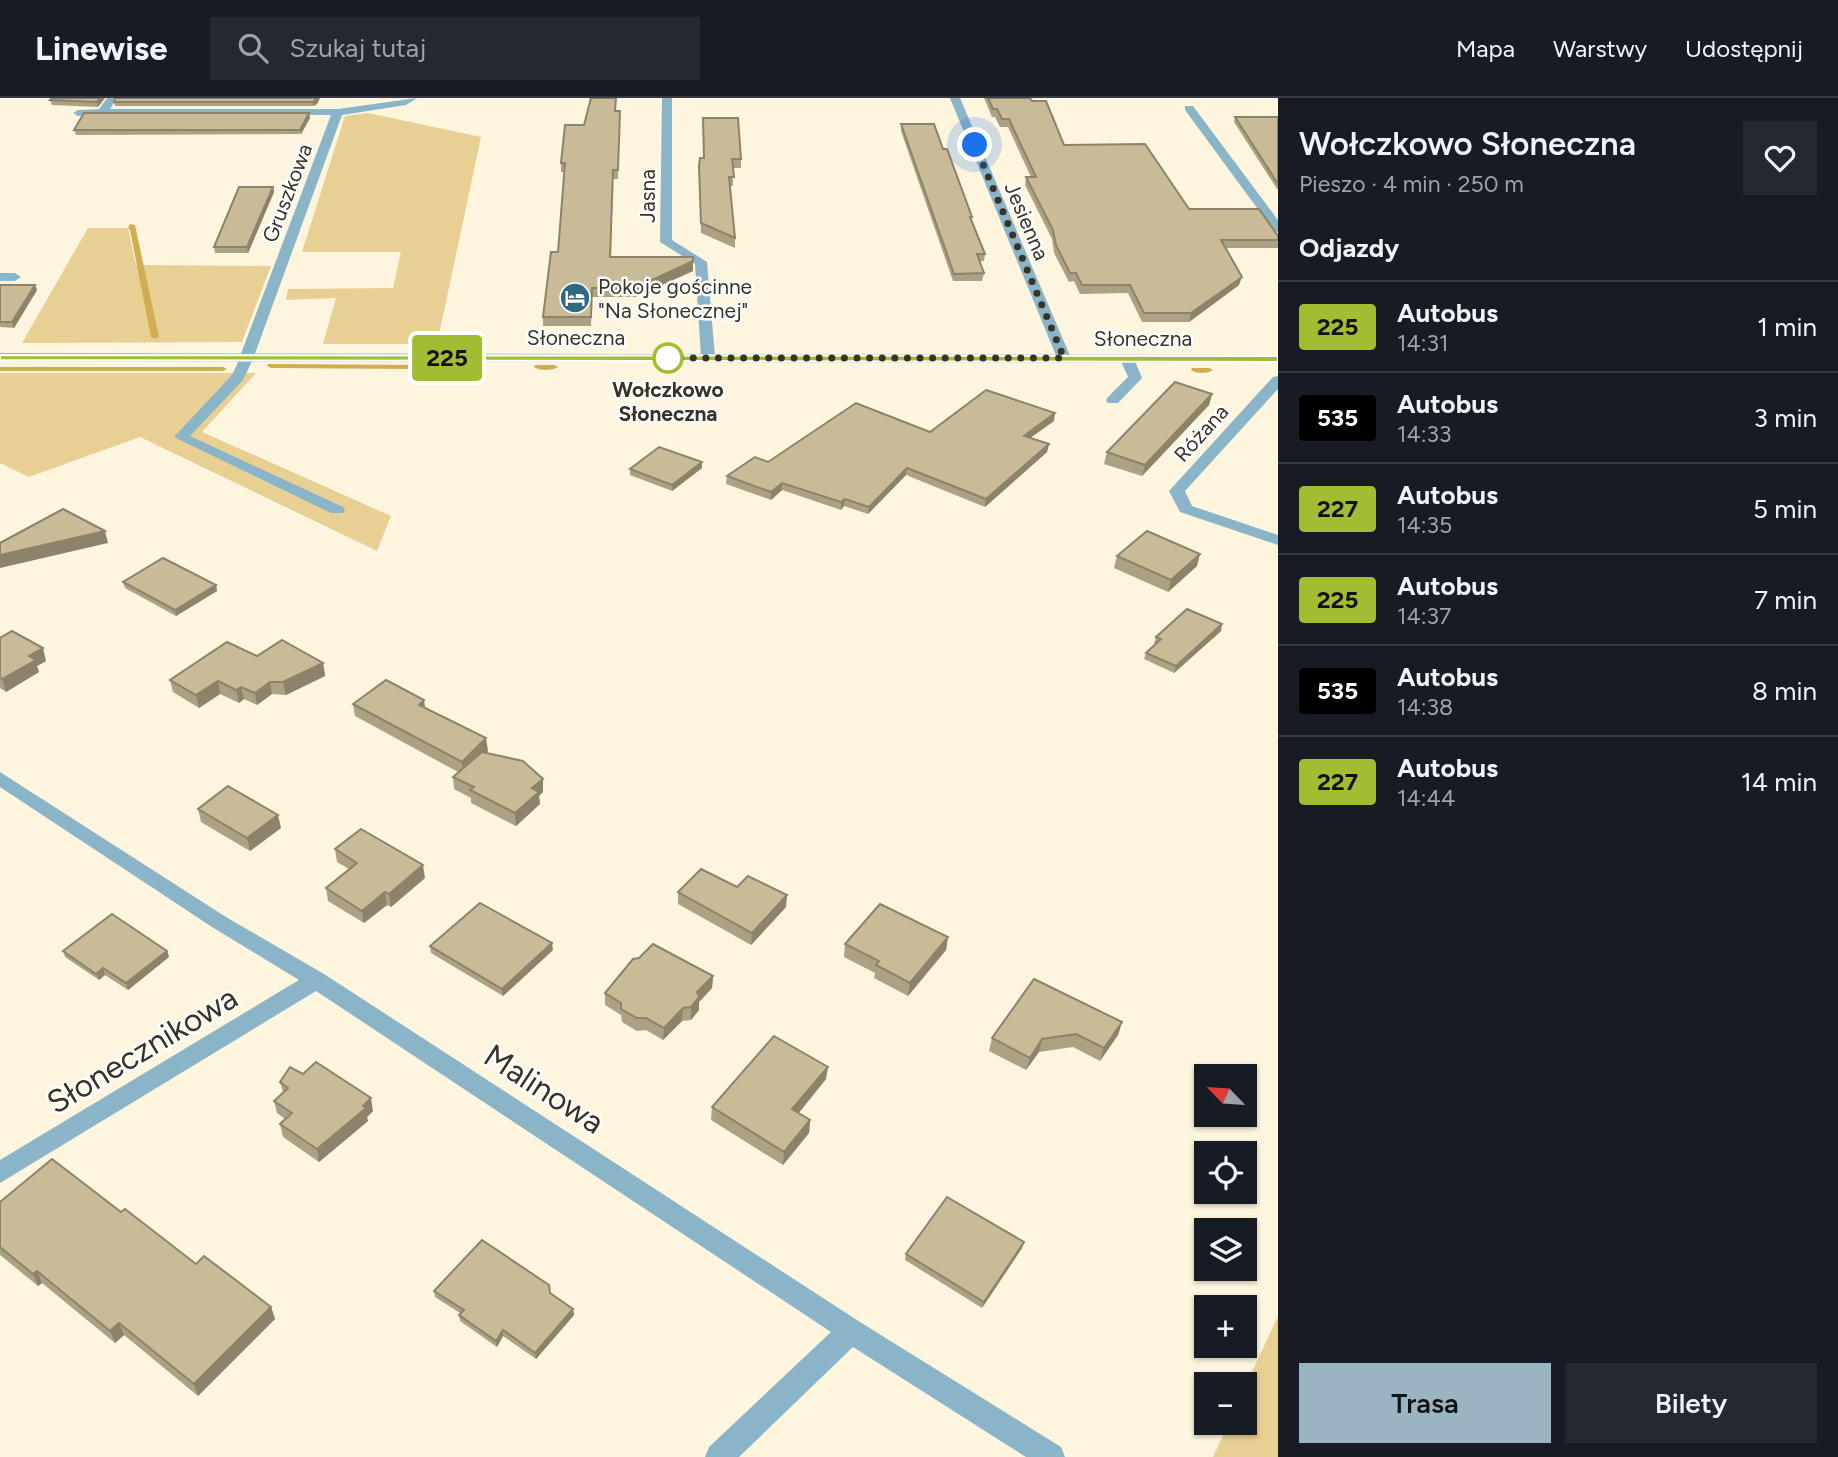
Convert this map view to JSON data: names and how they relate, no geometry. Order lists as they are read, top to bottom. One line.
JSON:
{"streets":{"street":["Gruszkowa","Jasna","Jesienna","Słoneczna","Różana","Słonecznikowa","Malinowa"]},"crossings":[["Gruszkowa","Słoneczna"],["Jasna","Słoneczna"],["Jesienna","Słoneczna"],["Słonecznikowa","Malinowa"]],"places":{"hotel":["Pokoje gościnne \"Na Słonecznej\""],"other":["Wołczkowo Słoneczna"]},"lines":["bus line 225"],"north":"top left","page":{"header":"Linewise","search":"Szukaj tutaj","nav":["Mapa","Warstwy","Udostępnij"],"on_map":"225","heading":[["Wołczkowo Słoneczna","Pieszo · 4 min · 250 m"],"Odjazdy"],"list":[{"mark":"225","name":"Autobus","note":"14:31","value":"1 min"},{"mark":"535","name":"Autobus","note":"14:33","value":"3 min"},{"mark":"227","name":"Autobus","note":"14:35","value":"5 min"},{"mark":"225","name":"Autobus","note":"14:37","value":"7 min"},{"mark":"535","name":"Autobus","note":"14:38","value":"8 min"},{"mark":"227","name":"Autobus","note":"14:44","value":"14 min"}],"map_buttons":["+","−"],"buttons":["Trasa","Bilety"]}}
